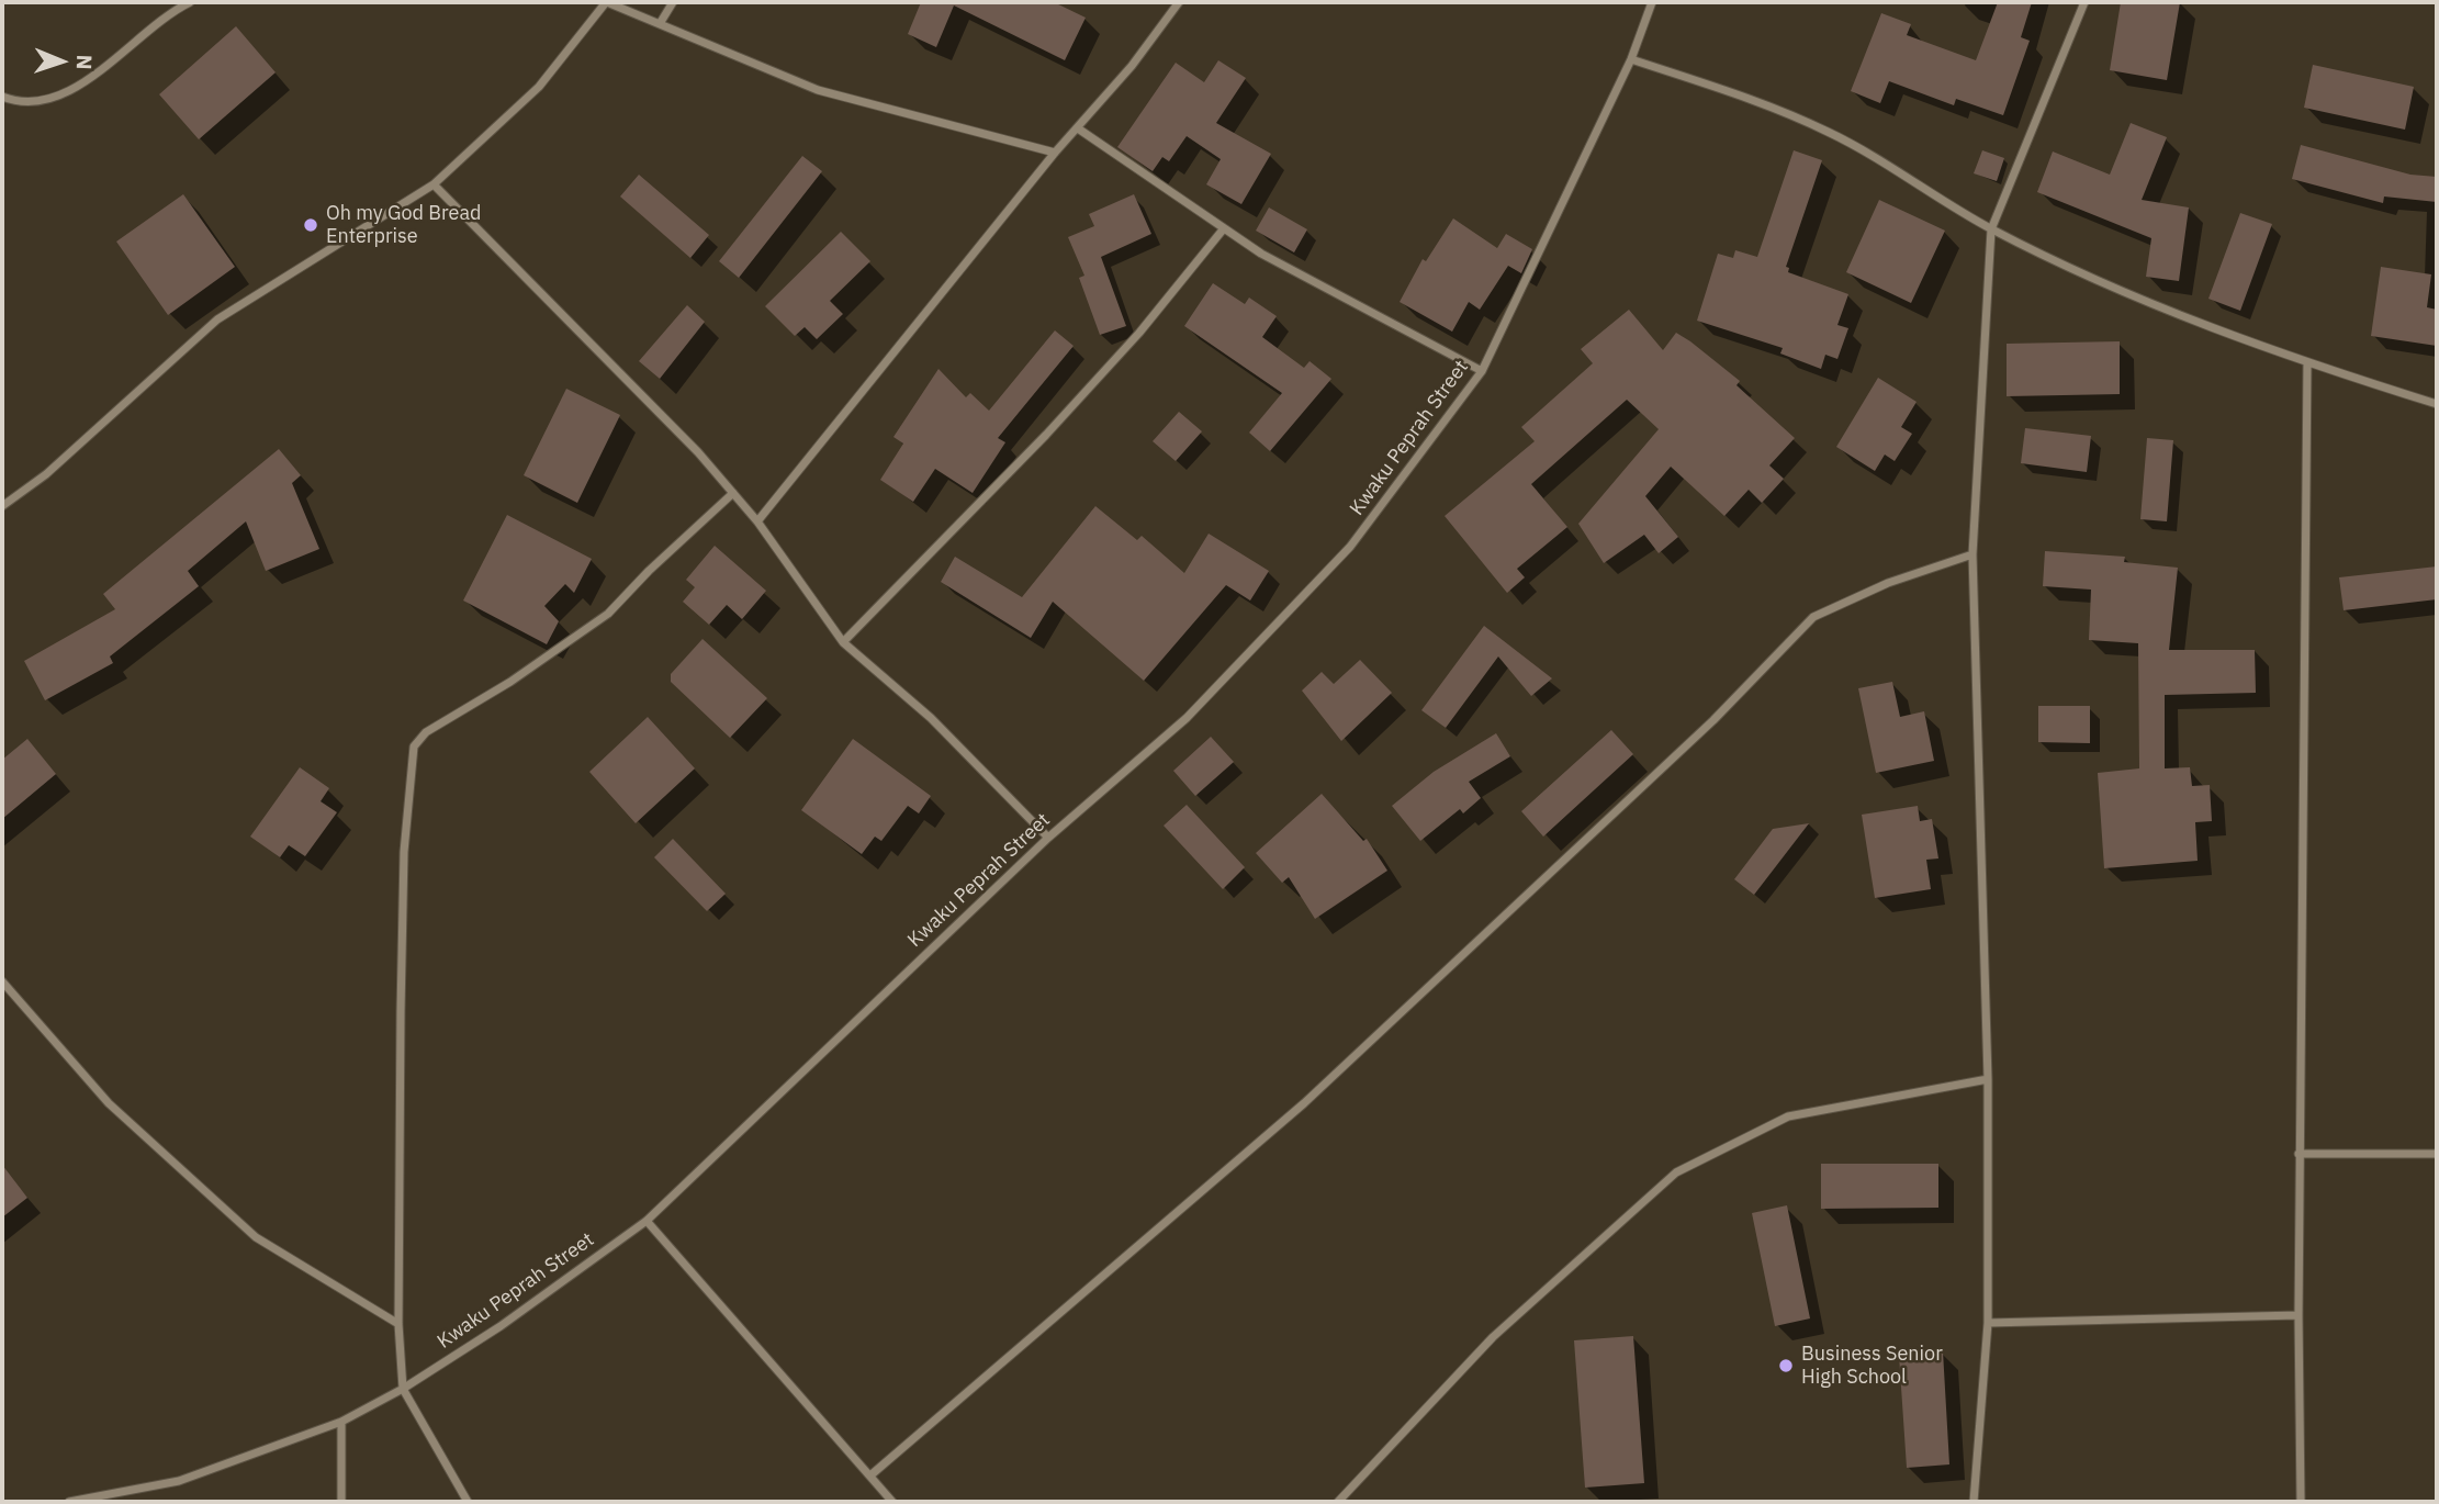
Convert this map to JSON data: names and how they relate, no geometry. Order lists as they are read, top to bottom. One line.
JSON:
{"streets":{"street":["Kwaku Peprah Street"]},"places":["Oh my God Bread Enterprise","Business Senior High School"],"north":"right"}
